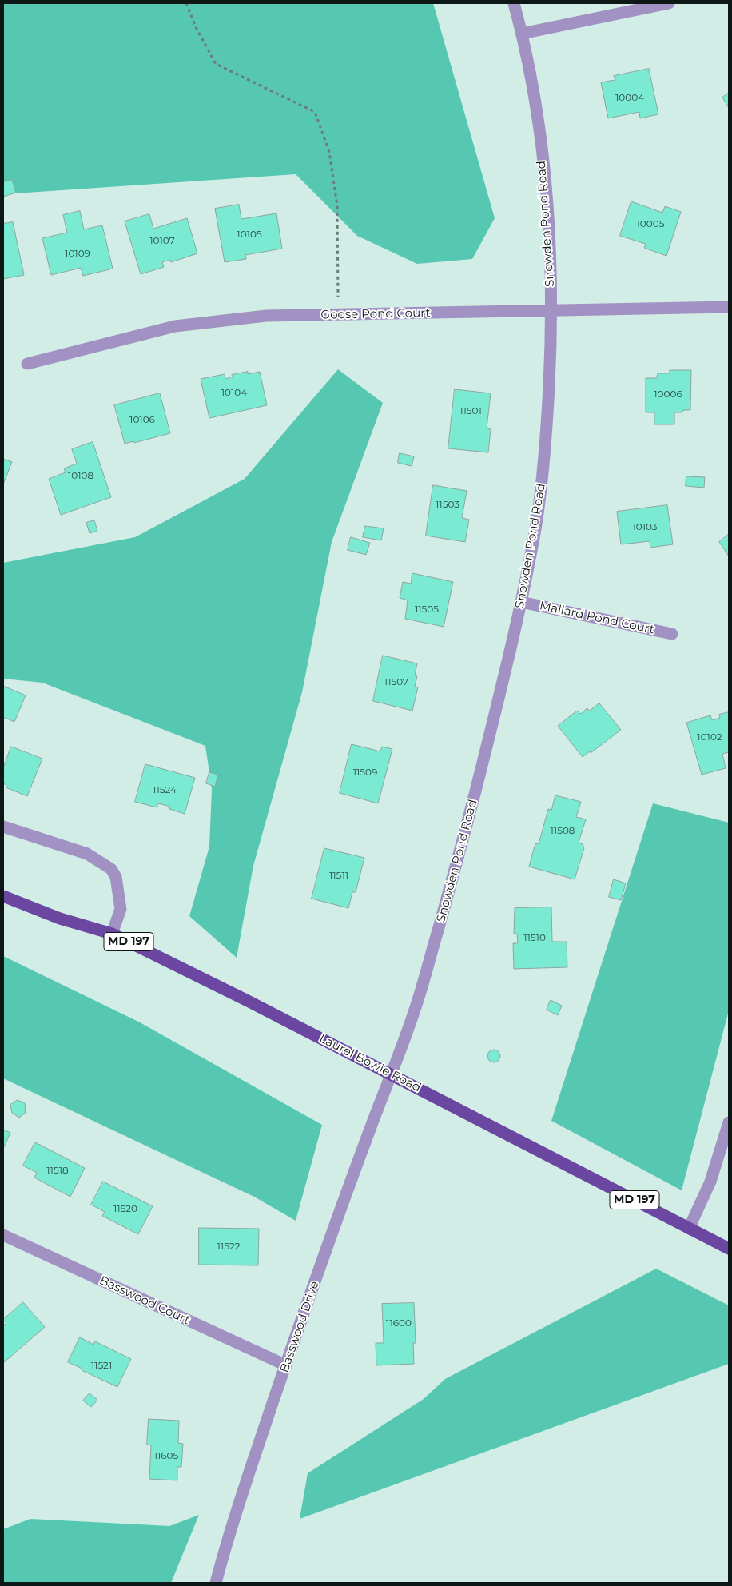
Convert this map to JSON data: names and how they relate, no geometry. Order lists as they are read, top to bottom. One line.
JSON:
{"streets":{"main road":["MD 197","Laurel Bowie Road"],"street":["Snowden Pond Road","Goose Pond Court","Mallard Pond Court","Basswood Court","Basswood Drive"]},"crossings":[["Snowden Pond Road","Goose Pond Court"],["Snowden Pond Road","Mallard Pond Court"],["Snowden Pond Road","Laurel Bowie Road"],["Snowden Pond Road","Basswood Drive"],["Laurel Bowie Road","Basswood Drive"],["Basswood Court","Basswood Drive"]],"house_numbers":["10004","10005","10105","10107","10109","10104","10006","11501","10106","10108","11503","10103","11505","11507","10102","11509","11524","11508","11511","11510","11518","11520","11522","11600","11521","11605"]}
